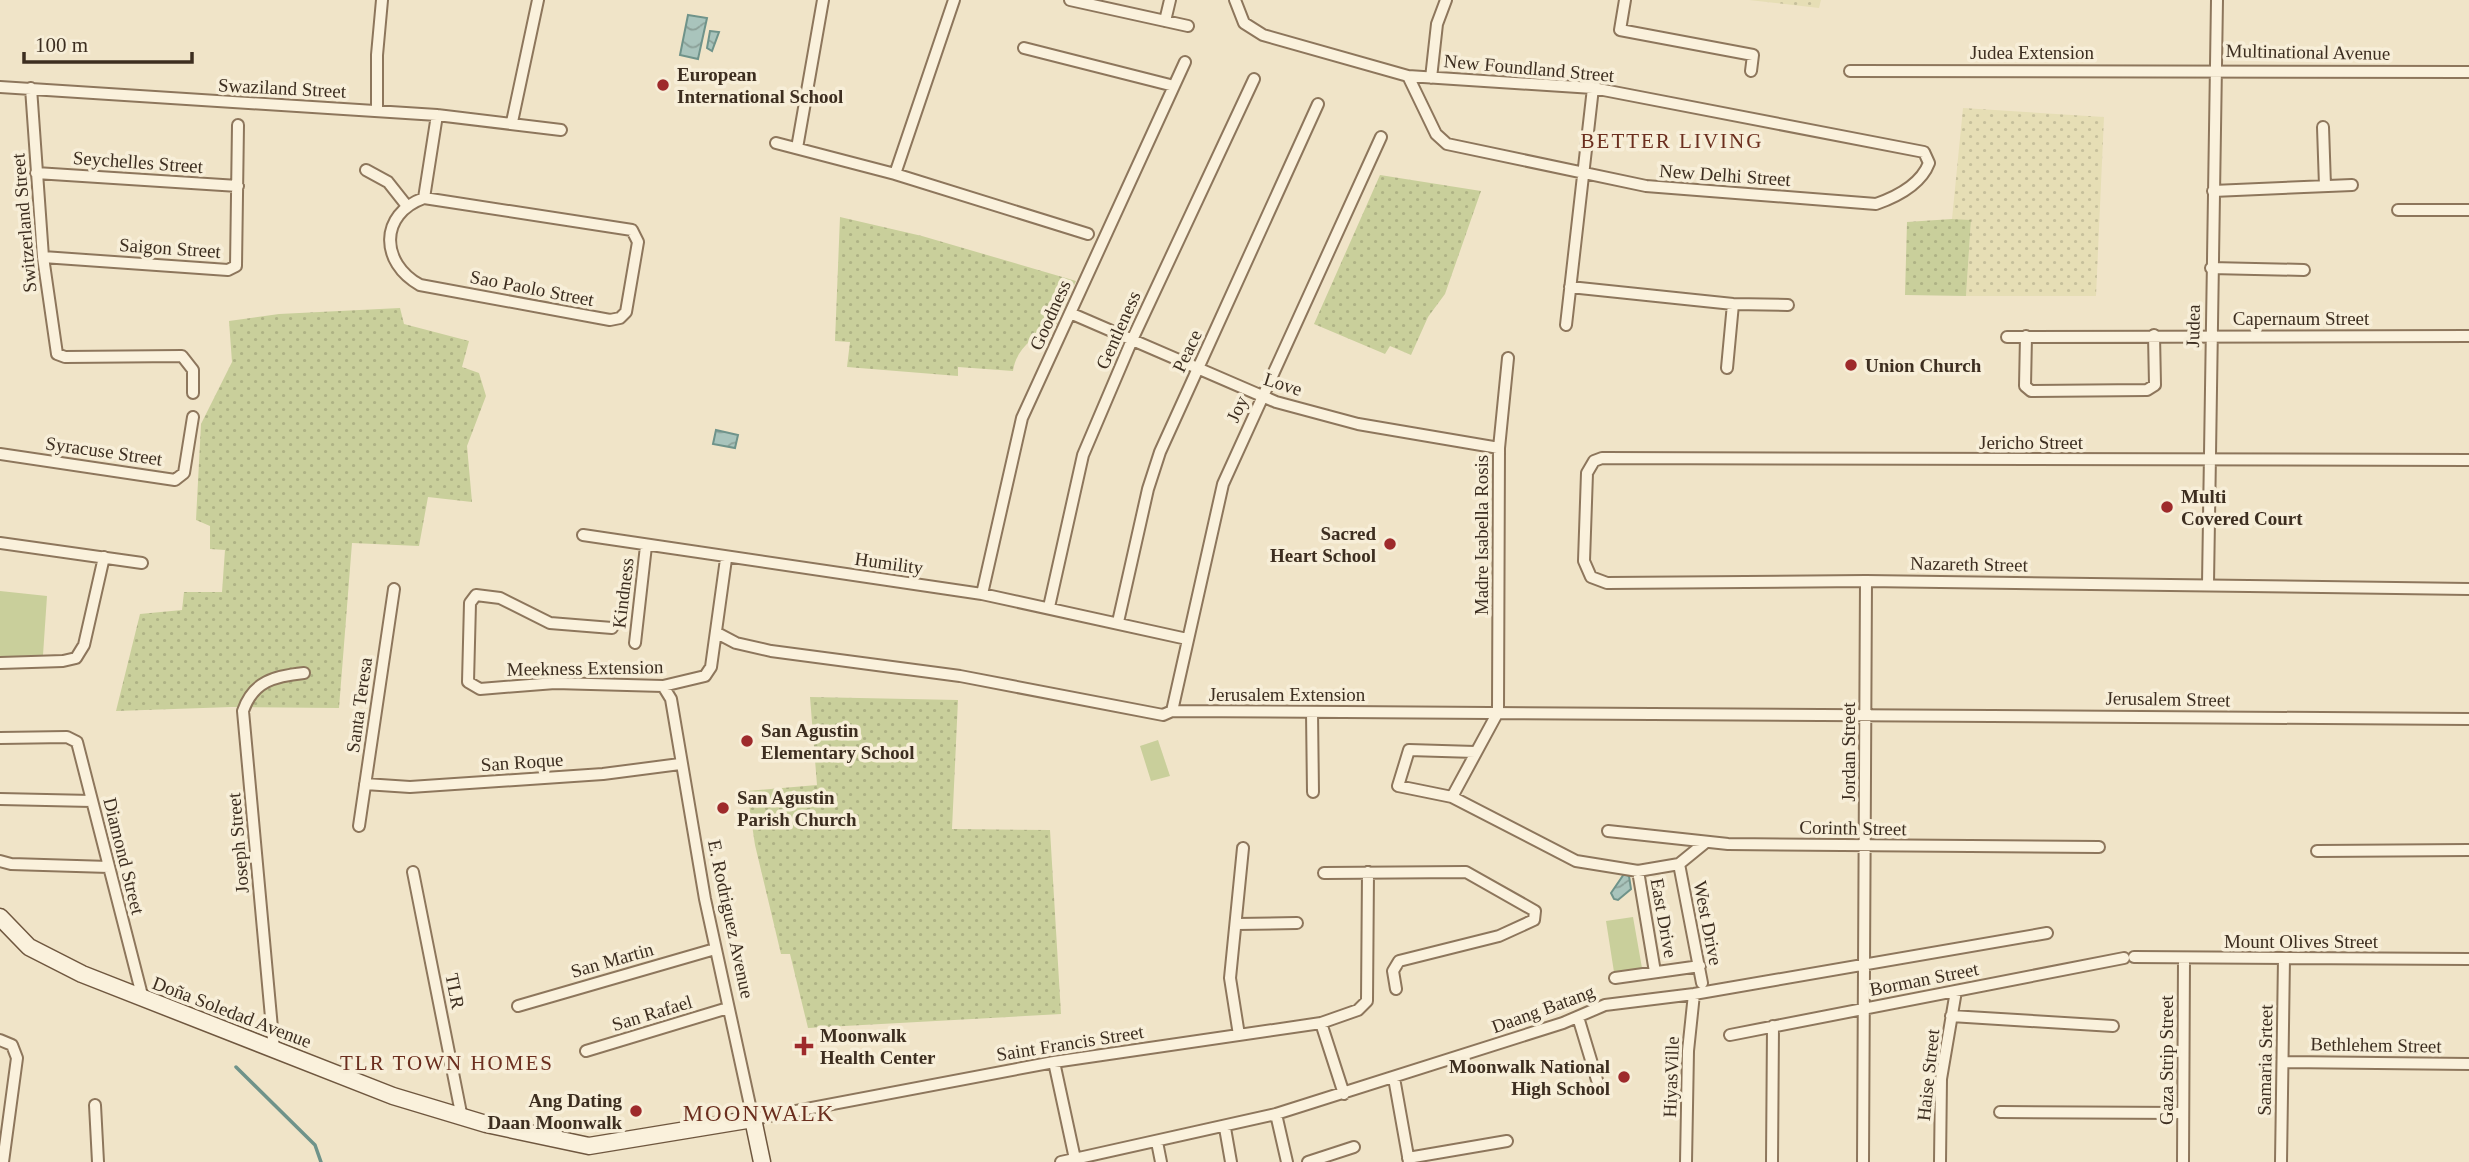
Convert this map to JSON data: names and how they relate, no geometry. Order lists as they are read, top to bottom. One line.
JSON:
{"streets":{"main road":["E. Rodriguez Avenue","Doña Soledad Avenue"],"street":["Judea Extension","Multinational Avenue","New Foundland Street","Swaziland Street","Seychelles Street","New Delhi Street","Switzerland Street","Saigon Street","Sao Paolo Street","Goodness","Capernaum Street","Judea","Gentleness","Peace","Love","Joy","Jericho Street","Syracuse Street","Madre Isabella Rosis","Humility","Nazareth Street","Kindness","Meekness Extension","Jerusalem Extension","Jerusalem Street","Santa Teresa","Jordan Street","San Roque","Corinth Street","Joseph Street","Diamond Street","East Drive","West Drive","Mount Olives Street","San Martin","Borman Street","TLR","Daang Batang","San Rafael","Saint Francis Street","Bethlehem Street","Gaza Strip Street","Samaria Srteet","Haise Street","HiyasVille"]},"crossings":[["Judea Extension","Multinational Avenue"],["Judea Extension","Judea"],["Multinational Avenue","Judea"],["New Foundland Street","New Delhi Street"],["Swaziland Street","Switzerland Street"],["Seychelles Street","Switzerland Street"],["Seychelles Street","Saigon Street"],["Switzerland Street","Saigon Street"],["Goodness","Love"],["Goodness","Humility"],["Capernaum Street","Judea"],["Judea","Jericho Street"],["Judea","Nazareth Street"],["Gentleness","Love"],["Gentleness","Humility"],["Peace","Love"],["Peace","Humility"],["Love","Joy"],["Love","Madre Isabella Rosis"],["Joy","Humility"],["Joy","Jerusalem Extension"],["Jericho Street","Nazareth Street"],["Madre Isabella Rosis","Jerusalem Extension"],["Humility","Kindness"],["Humility","Meekness Extension"],["Nazareth Street","Jordan Street"],["Meekness Extension","Jerusalem Extension"],["Meekness Extension","E. Rodriguez Avenue"],["Jerusalem Extension","Jerusalem Street"],["Jerusalem Extension","Jordan Street"],["Jerusalem Street","Jordan Street"],["Santa Teresa","San Roque"],["Jordan Street","Corinth Street"],["Jordan Street","Borman Street"],["Jordan Street","Daang Batang"],["San Roque","E. Rodriguez Avenue"],["Corinth Street","West Drive"],["Joseph Street","Doña Soledad Avenue"],["Diamond Street","Doña Soledad Avenue"],["E. Rodriguez Avenue","San Martin"],["E. Rodriguez Avenue","Doña Soledad Avenue"],["E. Rodriguez Avenue","San Rafael"],["E. Rodriguez Avenue","Saint Francis Street"],["Mount Olives Street","Borman Street"],["Mount Olives Street","Gaza Strip Street"],["Mount Olives Street","Samaria Srteet"],["Borman Street","Haise Street"],["TLR","Doña Soledad Avenue"],["Daang Batang","HiyasVille"],["Doña Soledad Avenue","Saint Francis Street"],["Bethlehem Street","Samaria Srteet"]],"districts":["BETTER LIVING","TLR TOWN HOMES","MOONWALK"],"places":{"other":["European International School","Union Church","Multi Covered Court","Sacred Heart School","San Agustin Elementary School","San Agustin Parish Church","Moonwalk National High School","Ang Dating Daan Moonwalk"],"health":["Moonwalk Health Center"]},"scale_bar":"100 m"}
